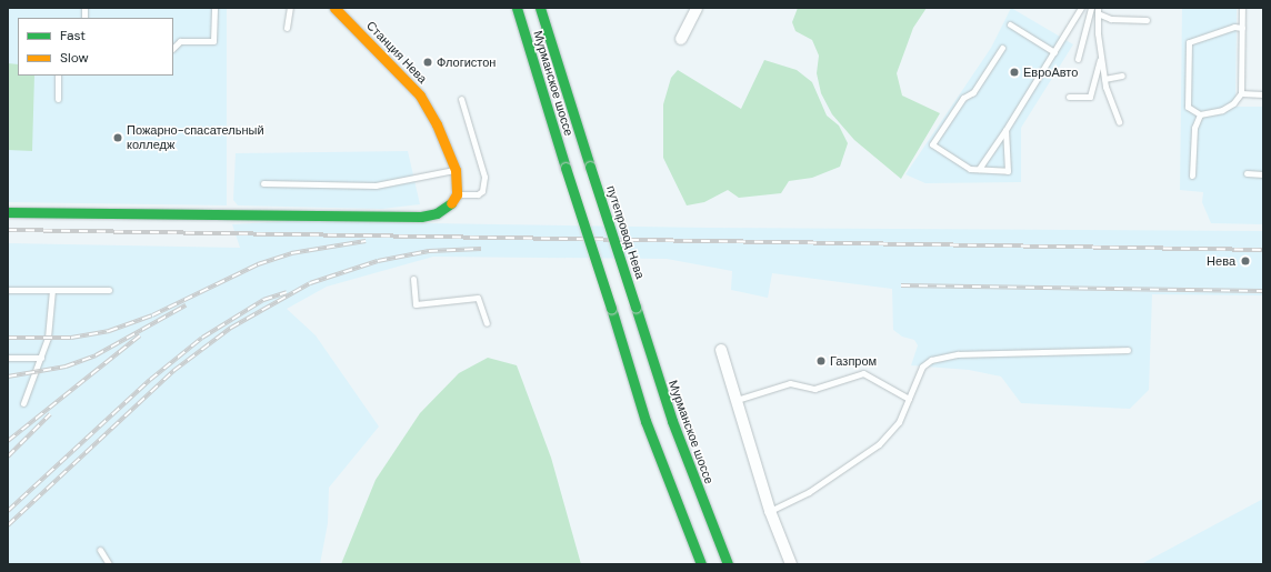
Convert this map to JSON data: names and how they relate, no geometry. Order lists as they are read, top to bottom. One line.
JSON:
{"streets":{"main road":["Станция Нева","Мурманское шоссе","путепровод Нева"]},"crossings":[["Мурманское шоссе","путепровод Нева"]],"places":["Флогистон","ЕвроАвто","Пожарно-спасательный колледж","Нева","Газпром"],"legend":["Fast","Slow"]}
